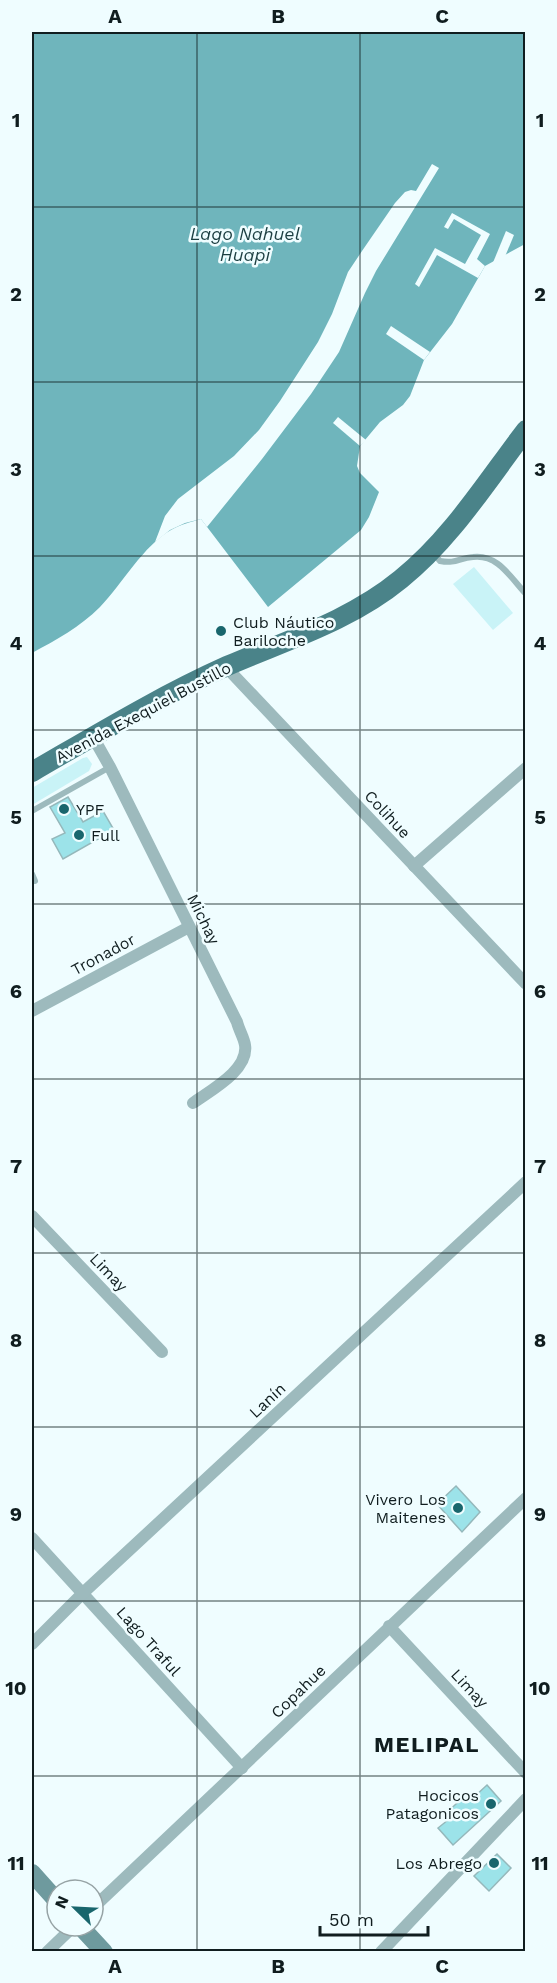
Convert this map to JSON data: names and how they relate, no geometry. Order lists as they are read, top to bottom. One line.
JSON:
{"streets":{"main road":["Avenida Exequiel Bustillo"],"street":["Colihue","Michay","Tronador","Limay","Lanín","Lago Traful","Copahue"]},"crossings":[["Avenida Exequiel Bustillo","Colihue"],["Avenida Exequiel Bustillo","Michay"],["Michay","Tronador"],["Limay","Copahue"],["Lanín","Lago Traful"],["Lago Traful","Copahue"]],"districts":["MELIPAL"],"water":["Lago Nahuel Huapi"],"places":["Club Náutico Bariloche","YPF","Full","Vivero Los Maitenes","Hocicos Patagonicos","Los Abrego"],"scale_bar":"50 m","north":"top left","grid":{"columns":["A","B","C"],"rows":["1","2","3","4","5","6","7","8","9","10","11"]}}
